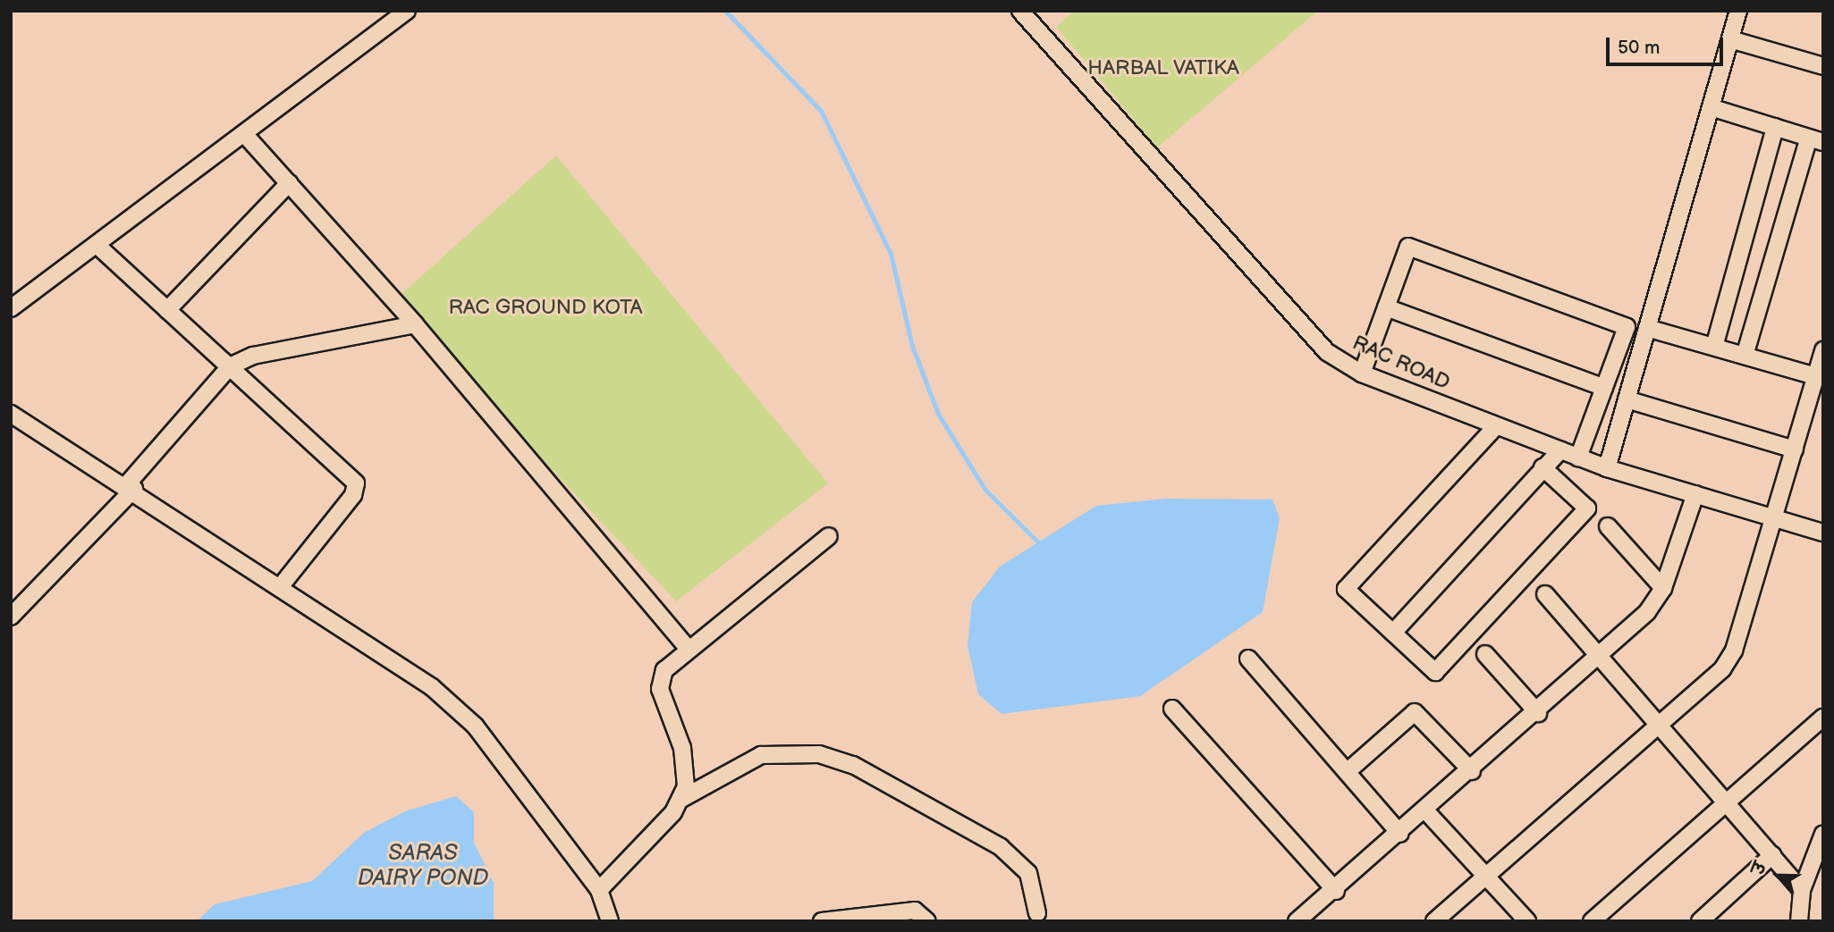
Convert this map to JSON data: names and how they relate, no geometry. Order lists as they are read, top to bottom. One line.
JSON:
{"streets":{"street":["RAC ROAD"]},"water":["SARAS DAIRY POND"],"parks":["HARBAL VATIKA","RAC GROUND KOTA"],"scale_bar":"50 m","north":"left"}
